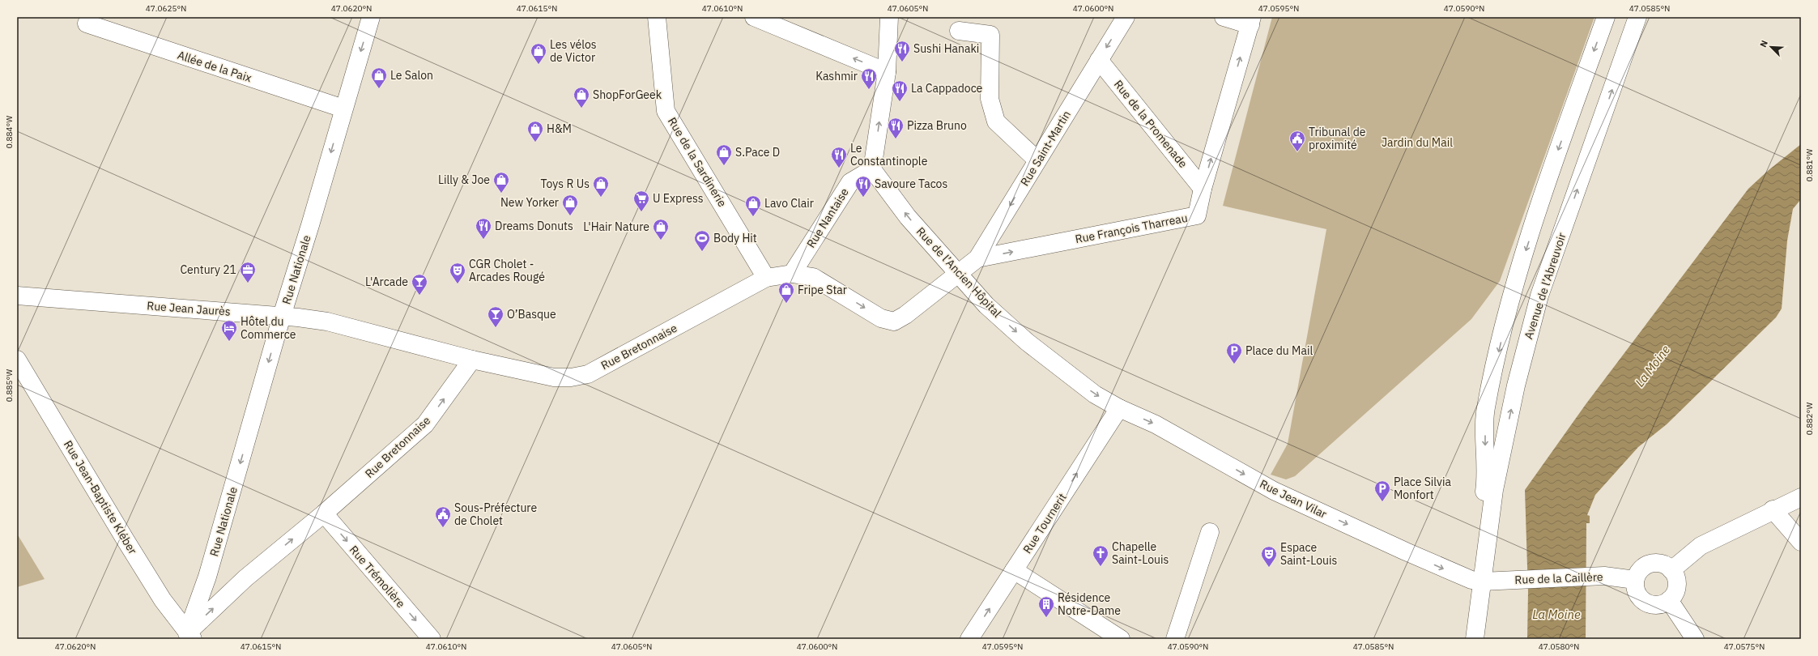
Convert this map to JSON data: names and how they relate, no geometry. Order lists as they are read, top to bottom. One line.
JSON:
{"streets":{"street":["Allée de la Paix","Rue de la Promenade","Rue Saint-Martin","Rue de la Sardinerie","Rue Nantaise","Rue François Tharreau","Rue Nationale","Rue de l’Ancien Hôpital","Avenue de l’Abreuvoir","Rue Jean Jaurès","Rue Bretonnaise","Rue Jean-Baptiste Kléber","Rue Jean Vilar","Rue Tournerit","Rue Trémolière","Rue de la Caillère"]},"crossings":[["Allée de la Paix","Rue Nationale"],["Rue de la Promenade","Rue Saint-Martin"],["Rue de la Promenade","Rue François Tharreau"],["Rue Saint-Martin","Rue Nantaise"],["Rue Saint-Martin","Rue François Tharreau"],["Rue Saint-Martin","Rue de l’Ancien Hôpital"],["Rue Saint-Martin","Rue Bretonnaise"],["Rue de la Sardinerie","Rue Bretonnaise"],["Rue Nantaise","Rue de l’Ancien Hôpital"],["Rue Nantaise","Rue Bretonnaise"],["Rue Nationale","Rue Jean Jaurès"],["Rue Nationale","Rue Bretonnaise"],["Rue Nationale","Rue Jean-Baptiste Kléber"],["Rue de l’Ancien Hôpital","Rue Jean Vilar"],["Rue de l’Ancien Hôpital","Rue Tournerit"],["Avenue de l’Abreuvoir","Rue Jean Vilar"],["Avenue de l’Abreuvoir","Rue de la Caillère"],["Rue Jean Jaurès","Rue Bretonnaise"],["Rue Bretonnaise","Rue Jean-Baptiste Kléber"],["Rue Bretonnaise","Rue Trémolière"],["Rue Jean Vilar","Rue Tournerit"],["Rue Jean Vilar","Rue de la Caillère"]],"one_way":["Rue François Tharreau","Rue Nationale","Rue Bretonnaise","Rue Jean Vilar","Rue Tournerit","Rue Trémolière"],"water":["La Moine"],"parks":["Jardin du Mail"],"places":{"restaurant":["Sushi Hanaki","Kashmir","La Cappadoce","Pizza Bruno","Le Constantinople","Savoure Tacos","Dreams Donuts"],"shop":["Les vélos de Victor","Le Salon","ShopForGeek","H&M","S.Pace D","Lilly & Joe","Toys R Us","New Yorker","Lavo Clair","L'Hair Nature","Fripe Star"],"public building":["Tribunal de proximité","Sous-Préfecture de Cholet"],"supermarket":["U Express"],"sports":["Body Hit"],"office":["Century 21"],"theatre":["CGR Cholet - Arcades Rougé","Espace Saint-Louis"],"bar":["L'Arcade","O’Basque"],"hotel":["Hôtel du Commerce"],"parking":["Place du Mail","Place Silvia Monfort"],"church":["Chapelle Saint-Louis"],"building":["Résidence Notre-Dame"]},"north":"top left","coordinates":["47.0625°N","47.0620°N","47.0615°N","47.0610°N","47.0605°N","47.0600°N","47.0595°N","47.0590°N","47.0585°N","0.884°W","0.881°W","0.885°W","0.882°W","47.0580°N","47.0575°N"]}
